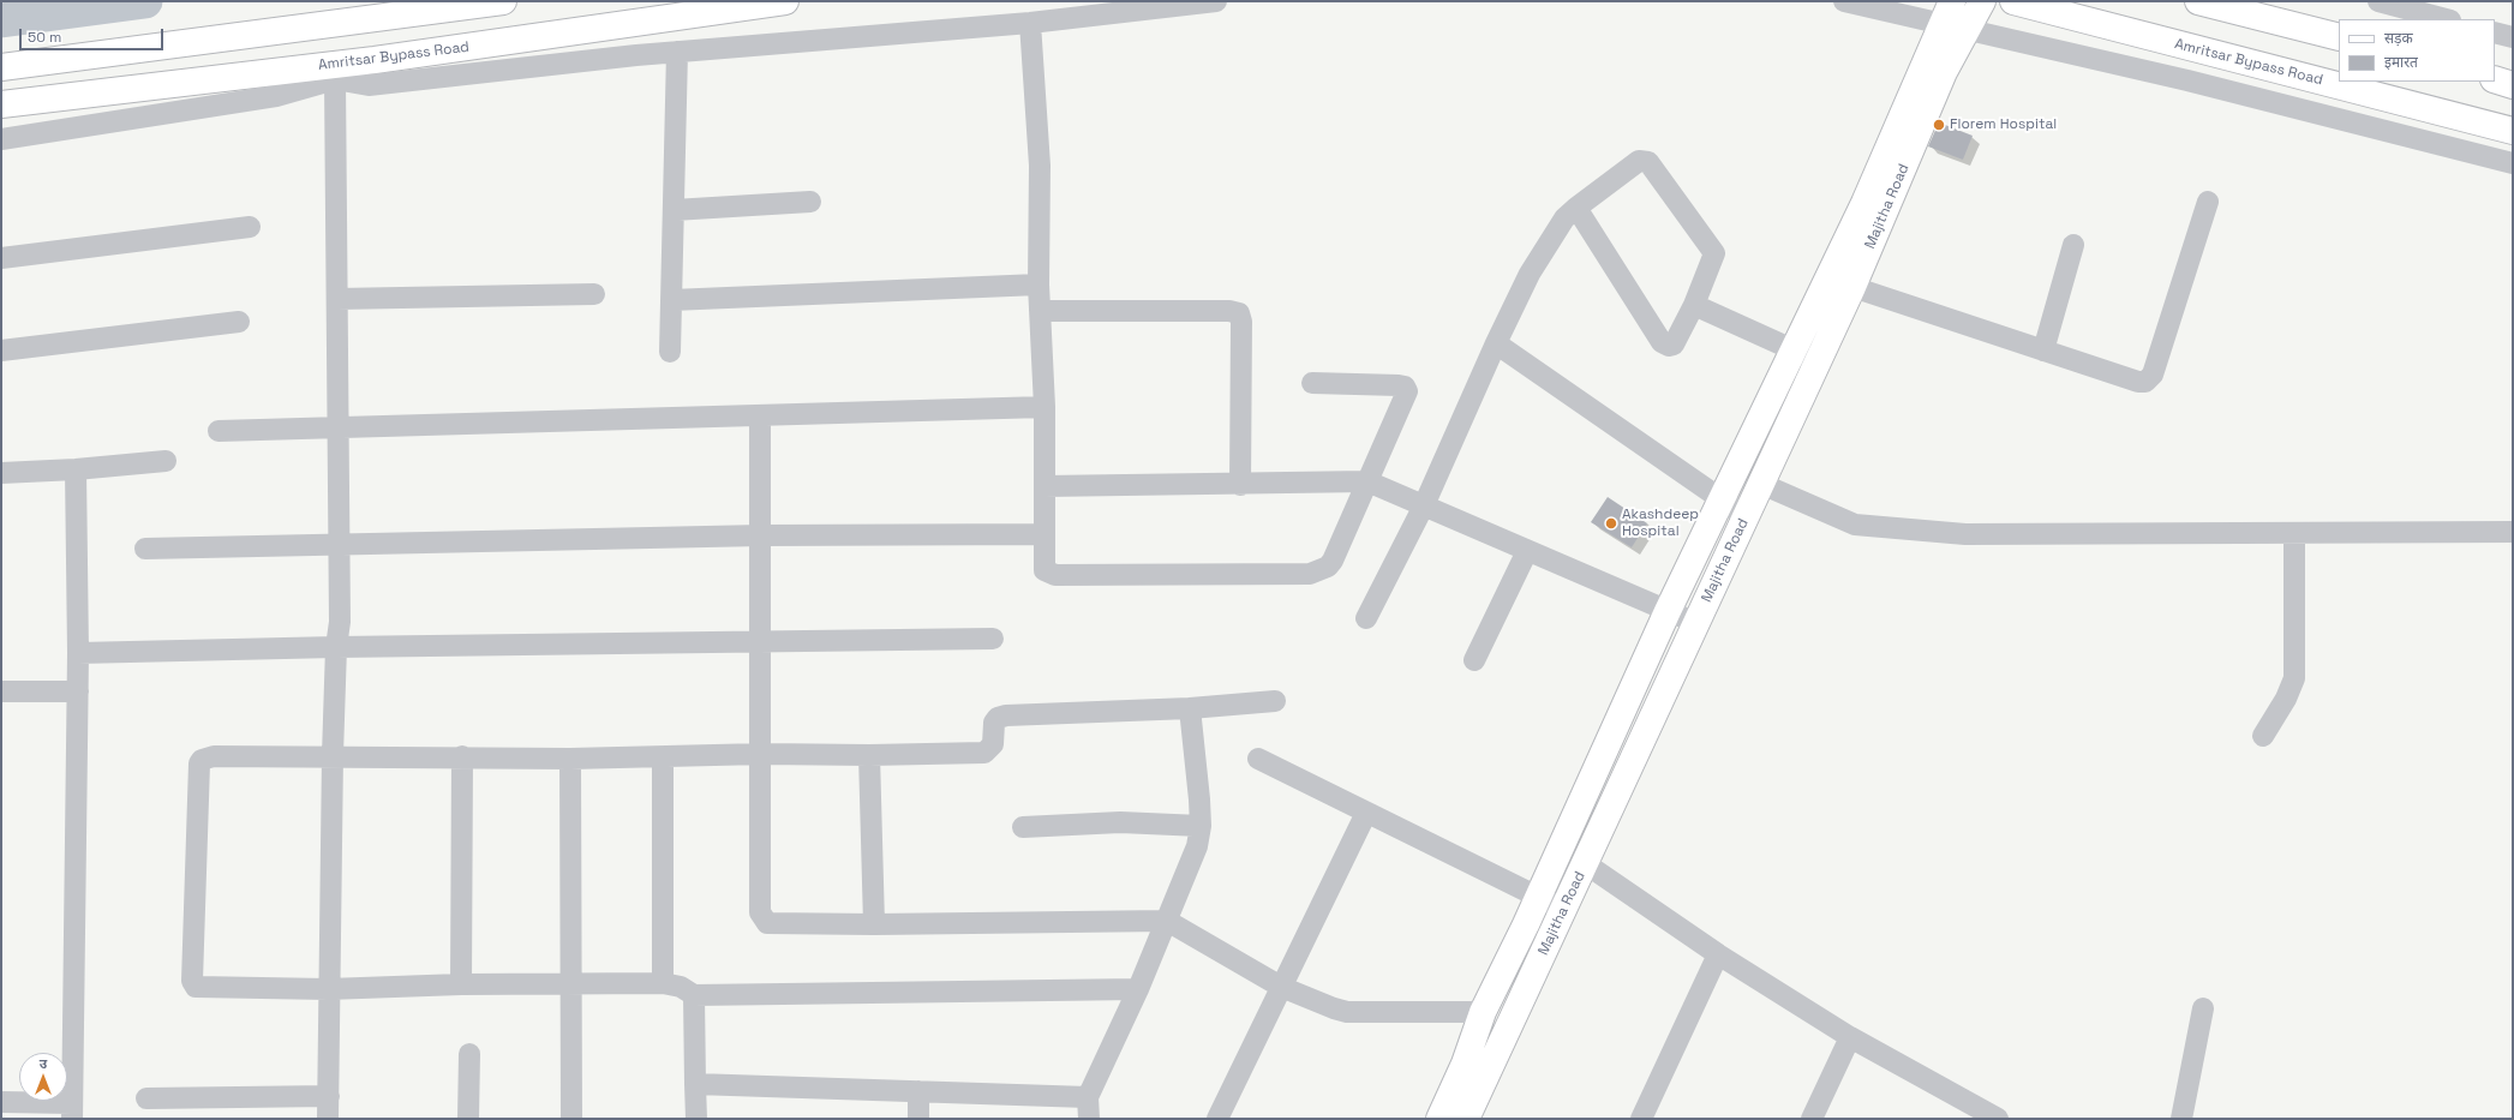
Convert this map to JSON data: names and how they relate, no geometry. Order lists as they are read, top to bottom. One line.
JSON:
{"streets":{"main road":["Amritsar Bypass Road","Majitha Road"]},"places":["Florem Hospital","Akashdeep Hospital"],"legend":["सड़क","इमारत"],"scale_bar":"50 m","north":"top"}
